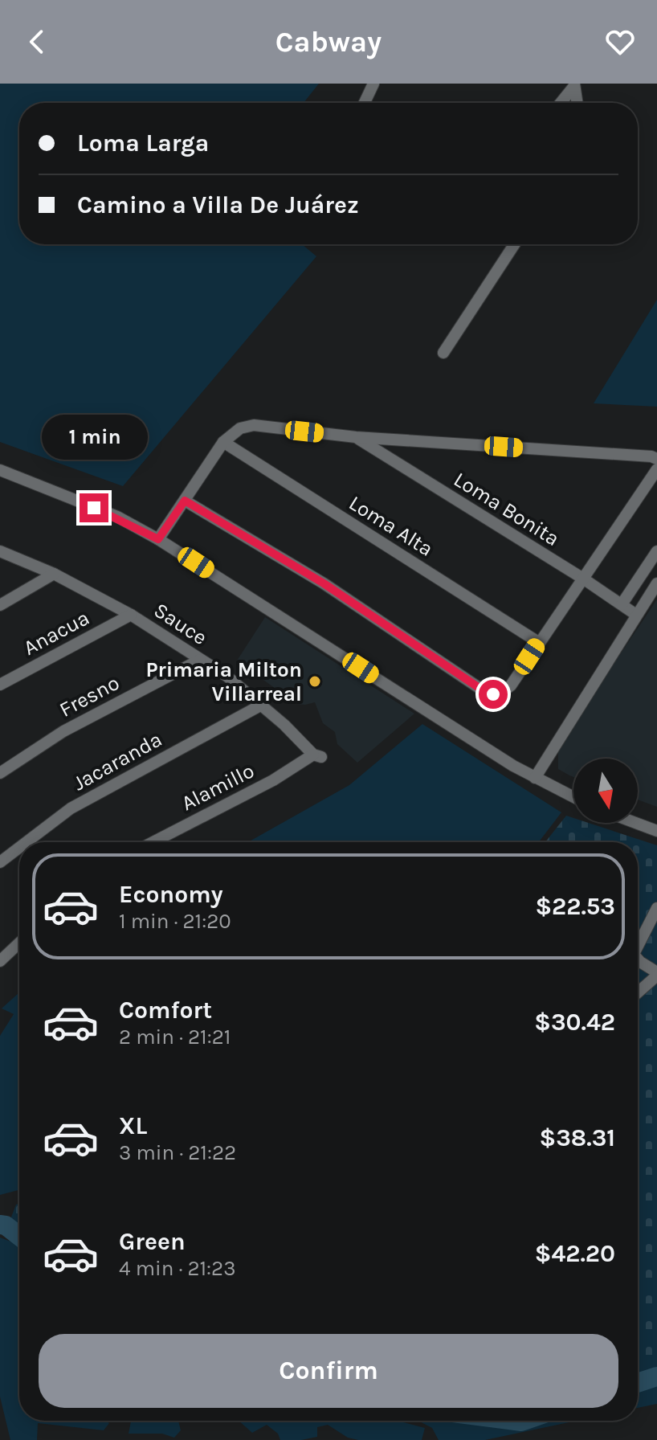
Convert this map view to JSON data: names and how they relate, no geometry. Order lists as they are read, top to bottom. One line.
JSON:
{"streets":{"street":["Loma Bonita","Loma Alta","Sauce","Anacua","Fresno","Jacaranda","Alamillo"]},"crossings":[["Sauce","Anacua"],["Sauce","Fresno"],["Sauce","Jacaranda"],["Sauce","Alamillo"]],"places":["Primaria Milton Villarreal"],"north":"bottom","page":{"header":"Cabway","banner":["Loma Larga","Camino a Villa De Juárez"],"bubble":"1 min","list":[{"name":"Economy","note":"1 min · 21:20","value":"$22.53"},{"name":"Comfort","note":"2 min · 21:21","value":"$30.42"},{"name":"XL","note":"3 min · 21:22","value":"$38.31"},{"name":"Green","note":"4 min · 21:23","value":"$42.20"}],"buttons":"Confirm"}}
